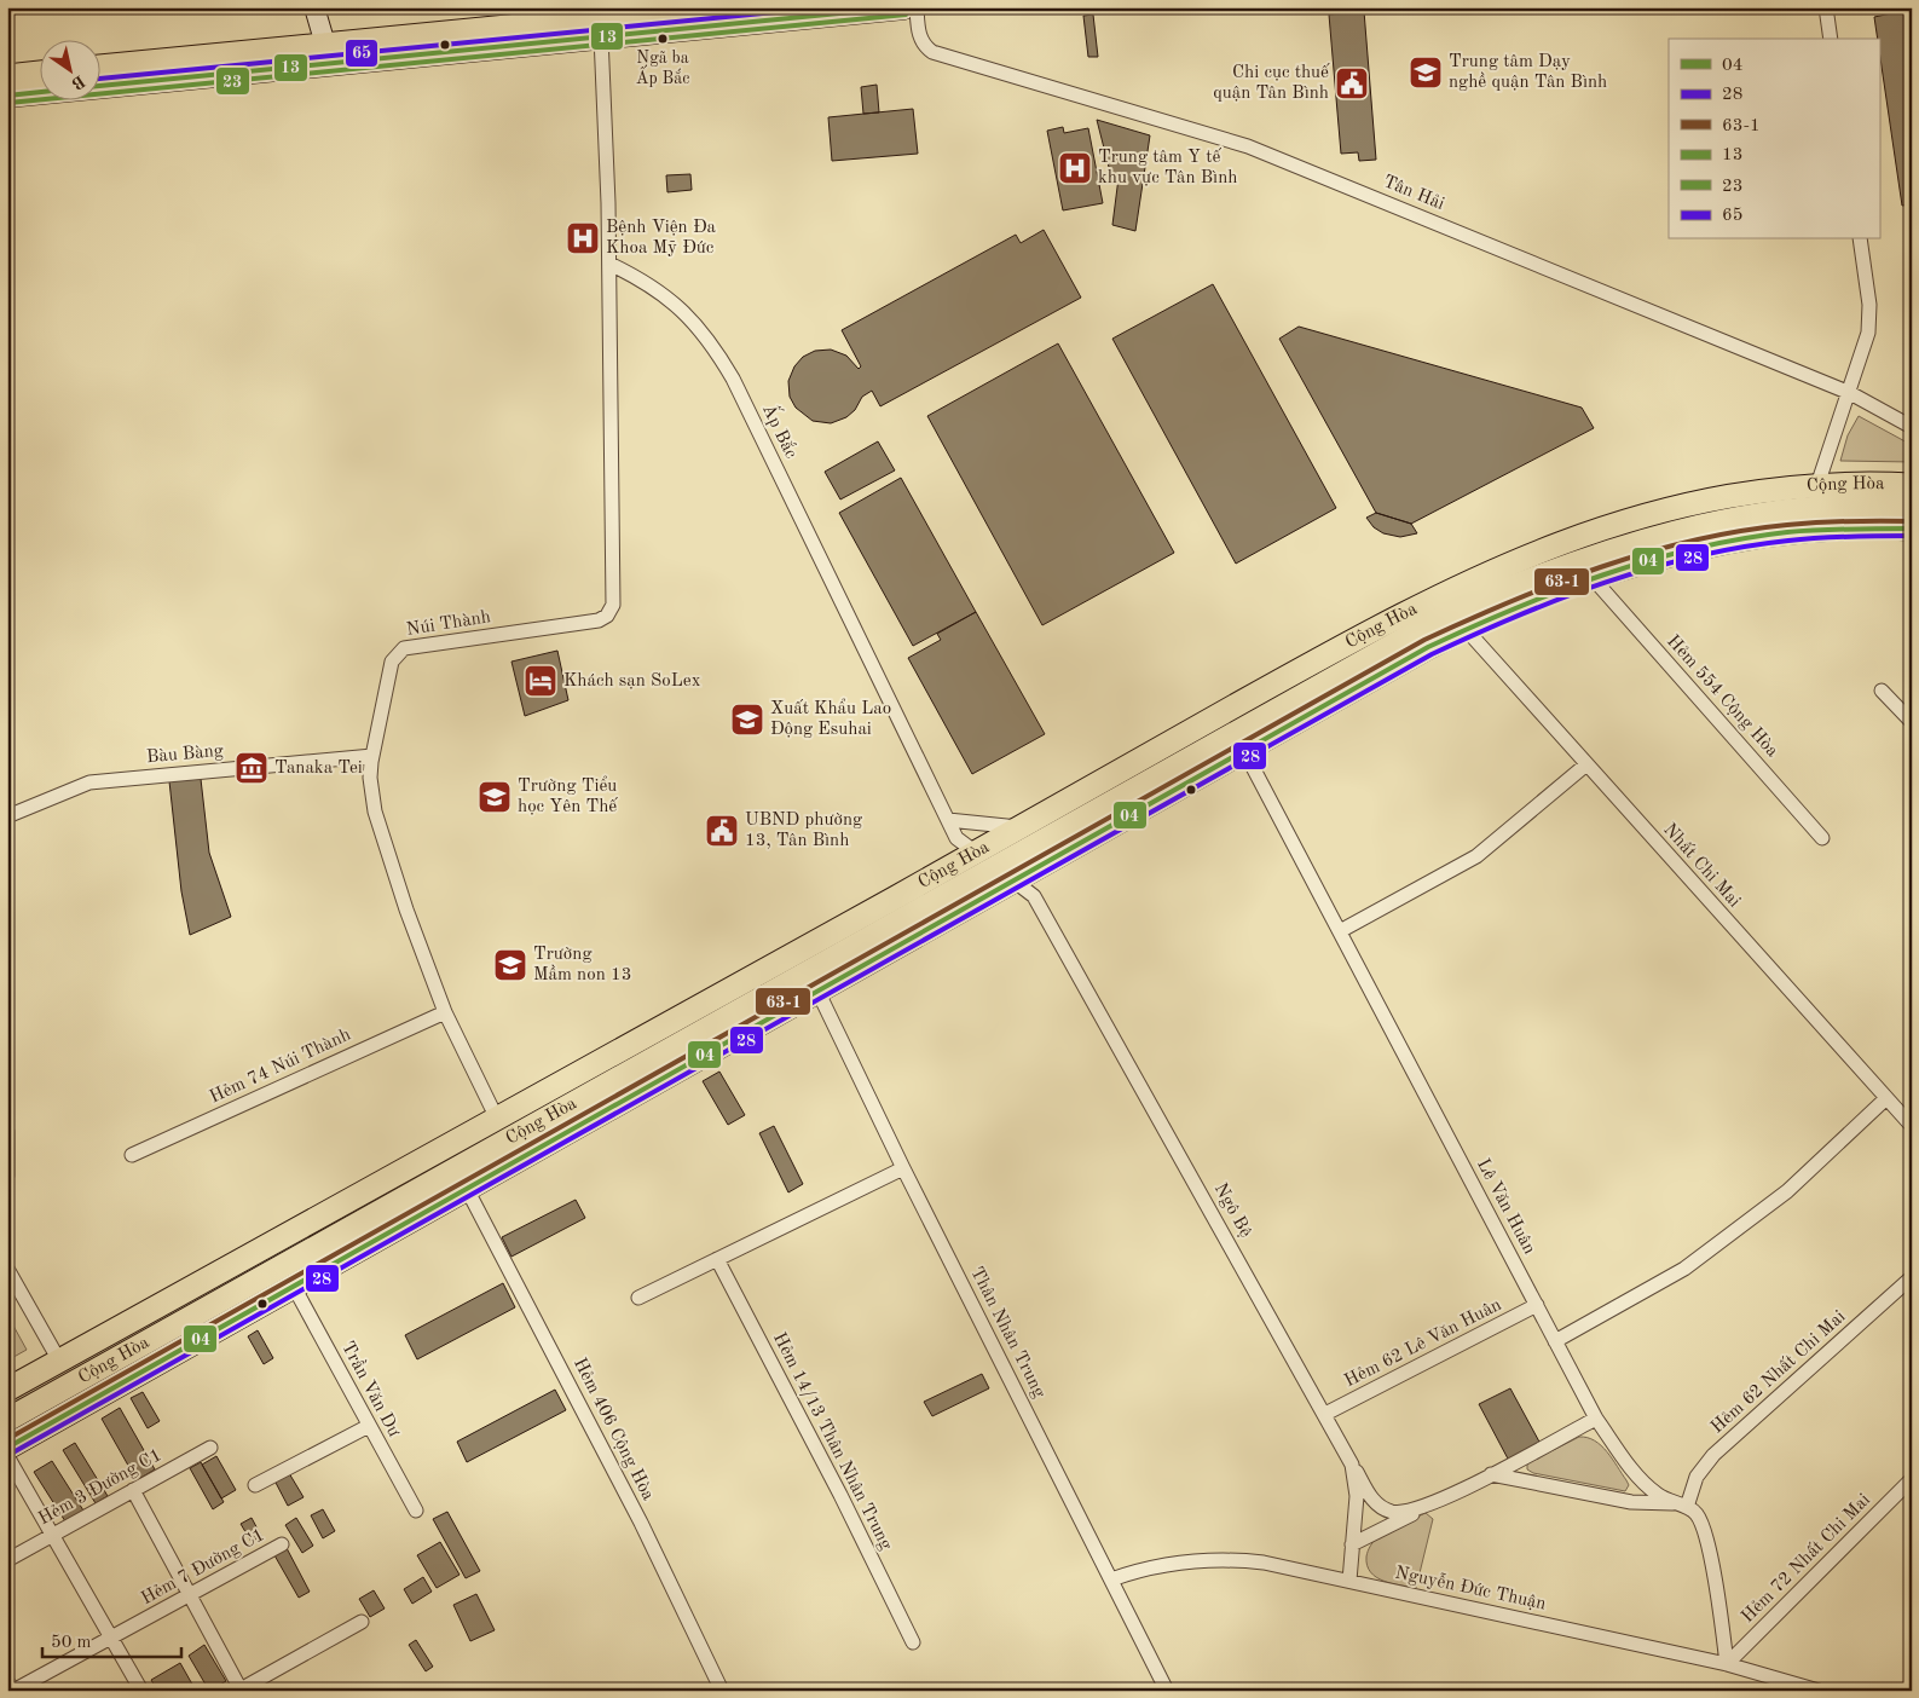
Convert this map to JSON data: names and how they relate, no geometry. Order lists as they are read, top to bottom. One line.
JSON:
{"streets":{"main road":["Cộng Hòa"],"street":["Tân Hải","Ấp Bắc","Núi Thành","Hẻm 554 Cộng Hòa","Bàu Bàng","Nhất Chi Mai","Hẻm 74 Núi Thành","Lê Văn Huân","Ngô Bệ","Thân Nhân Trung","Hẻm 62 Lê Văn Huân","Hẻm 62 Nhất Chi Mai","Trần Văn Dư","Hẻm 406 Cộng Hòa","Hẻm 14/13 Thân Nhân Trung","Hẻm 3 Đường C1","Hẻm 72 Nhất Chi Mai","Hẻm 7 Đường C1","Nguyễn Đức Thuận"]},"crossings":[["Ấp Bắc","Cộng Hòa"],["Ấp Bắc","Núi Thành"],["Cộng Hòa","Núi Thành"],["Cộng Hòa","Hẻm 554 Cộng Hòa"],["Cộng Hòa","Nhất Chi Mai"],["Cộng Hòa","Lê Văn Huân"],["Cộng Hòa","Ngô Bệ"],["Cộng Hòa","Thân Nhân Trung"],["Cộng Hòa","Trần Văn Dư"],["Cộng Hòa","Hẻm 406 Cộng Hòa"],["Núi Thành","Bàu Bàng"],["Núi Thành","Hẻm 74 Núi Thành"],["Lê Văn Huân","Hẻm 62 Lê Văn Huân"],["Lê Văn Huân","Hẻm 62 Nhất Chi Mai"],["Ngô Bệ","Hẻm 62 Lê Văn Huân"],["Ngô Bệ","Nguyễn Đức Thuận"],["Thân Nhân Trung","Nguyễn Đức Thuận"],["Hẻm 72 Nhất Chi Mai","Nguyễn Đức Thuận"]],"places":{"other":["Ngã ba Ấp Bắc"],"school or university":["Trung tâm Dạy nghề quận Tân Bình","Xuất Khẩu Lao Động Esuhai","Trường Tiểu học Yên Thế","Trường Mầm non 13"],"public building":["Chi cục thuế quận Tân Bình","UBND phường 13, Tân Bình"],"hospital":["Trung tâm Y tế khu vực Tân Bình","Bệnh Viện Đa Khoa Mỹ Đức"],"hotel":["Khách sạn SoLex"],"museum":["Tanaka Tei"]},"lines":["transit line 13","transit line 65","transit line 23","transit line 63-1","transit line 04","transit line 28"],"legend":["04","28","63-1","13","23","65"],"scale_bar":"50 m","north":"bottom right"}
